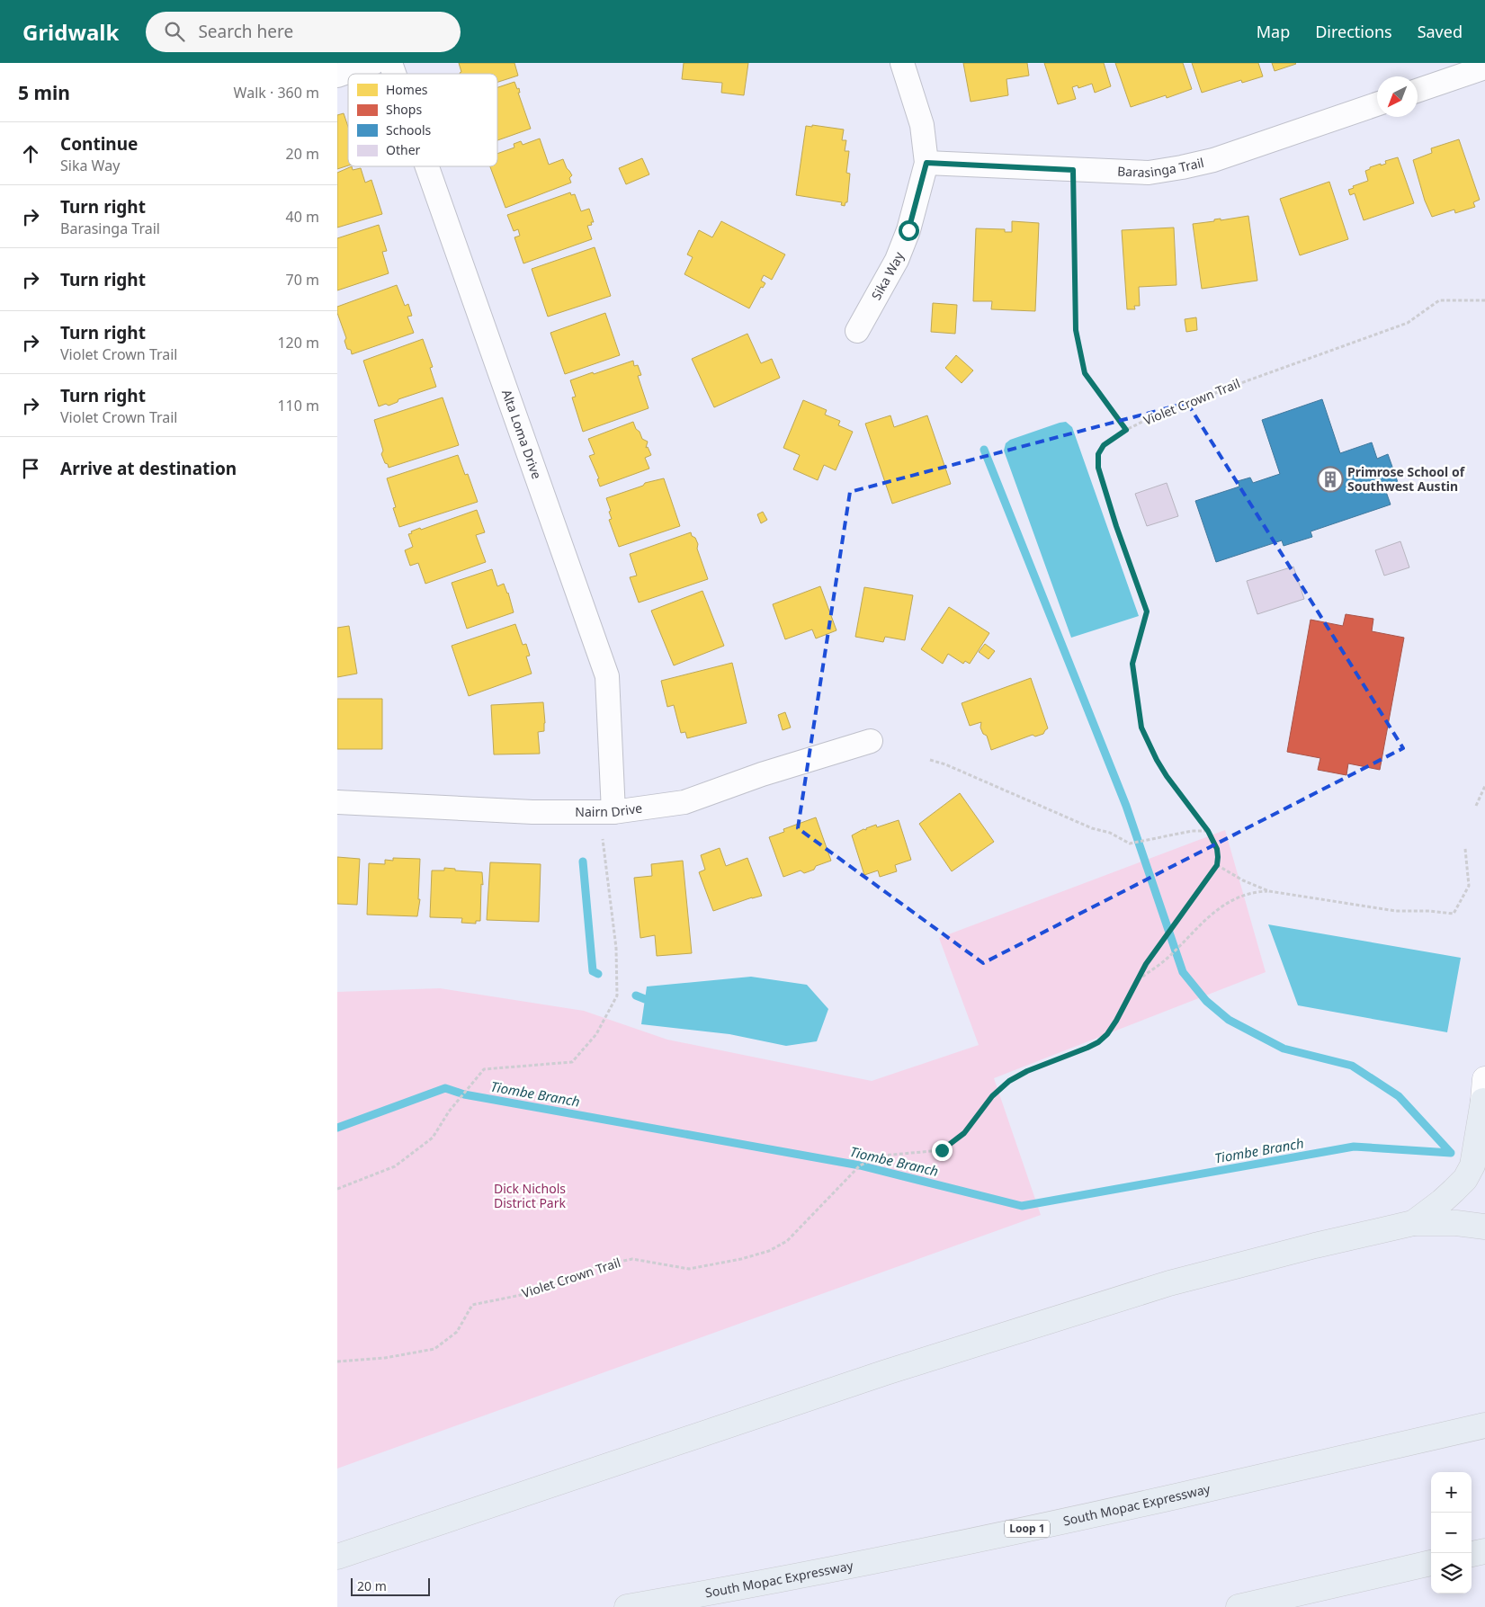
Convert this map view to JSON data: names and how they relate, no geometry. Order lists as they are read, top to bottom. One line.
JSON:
{"streets":{"highway":["South Mopac Expressway","Loop 1"],"street":["Barasinga Trail","Sika Way","Alta Loma Drive","Nairn Drive"],"path":["Violet Crown Trail"]},"crossings":[["Barasinga Trail","Sika Way"],["Alta Loma Drive","Nairn Drive"]],"water":["Tiombe Branch"],"parks":["Dick Nichols District Park"],"places":{"building":["Primrose School of Southwest Austin"]},"legend":["Homes","Shops","Schools","Other"],"scale_bar":"20 m","north":"bottom left","page":{"header":"Gridwalk","search":"Search here","nav":["Map","Directions","Saved"],"heading":["5 min","Walk · 360 m"],"list":[["Continue","Sika Way","20 m"],["Turn right","Barasinga Trail","40 m"],["Turn right","70 m"],["Turn right","Violet Crown Trail","120 m"],["Turn right","Violet Crown Trail","110 m"],"Arrive at destination"],"map_buttons":["+","−"],"scale":"20 m"}}
